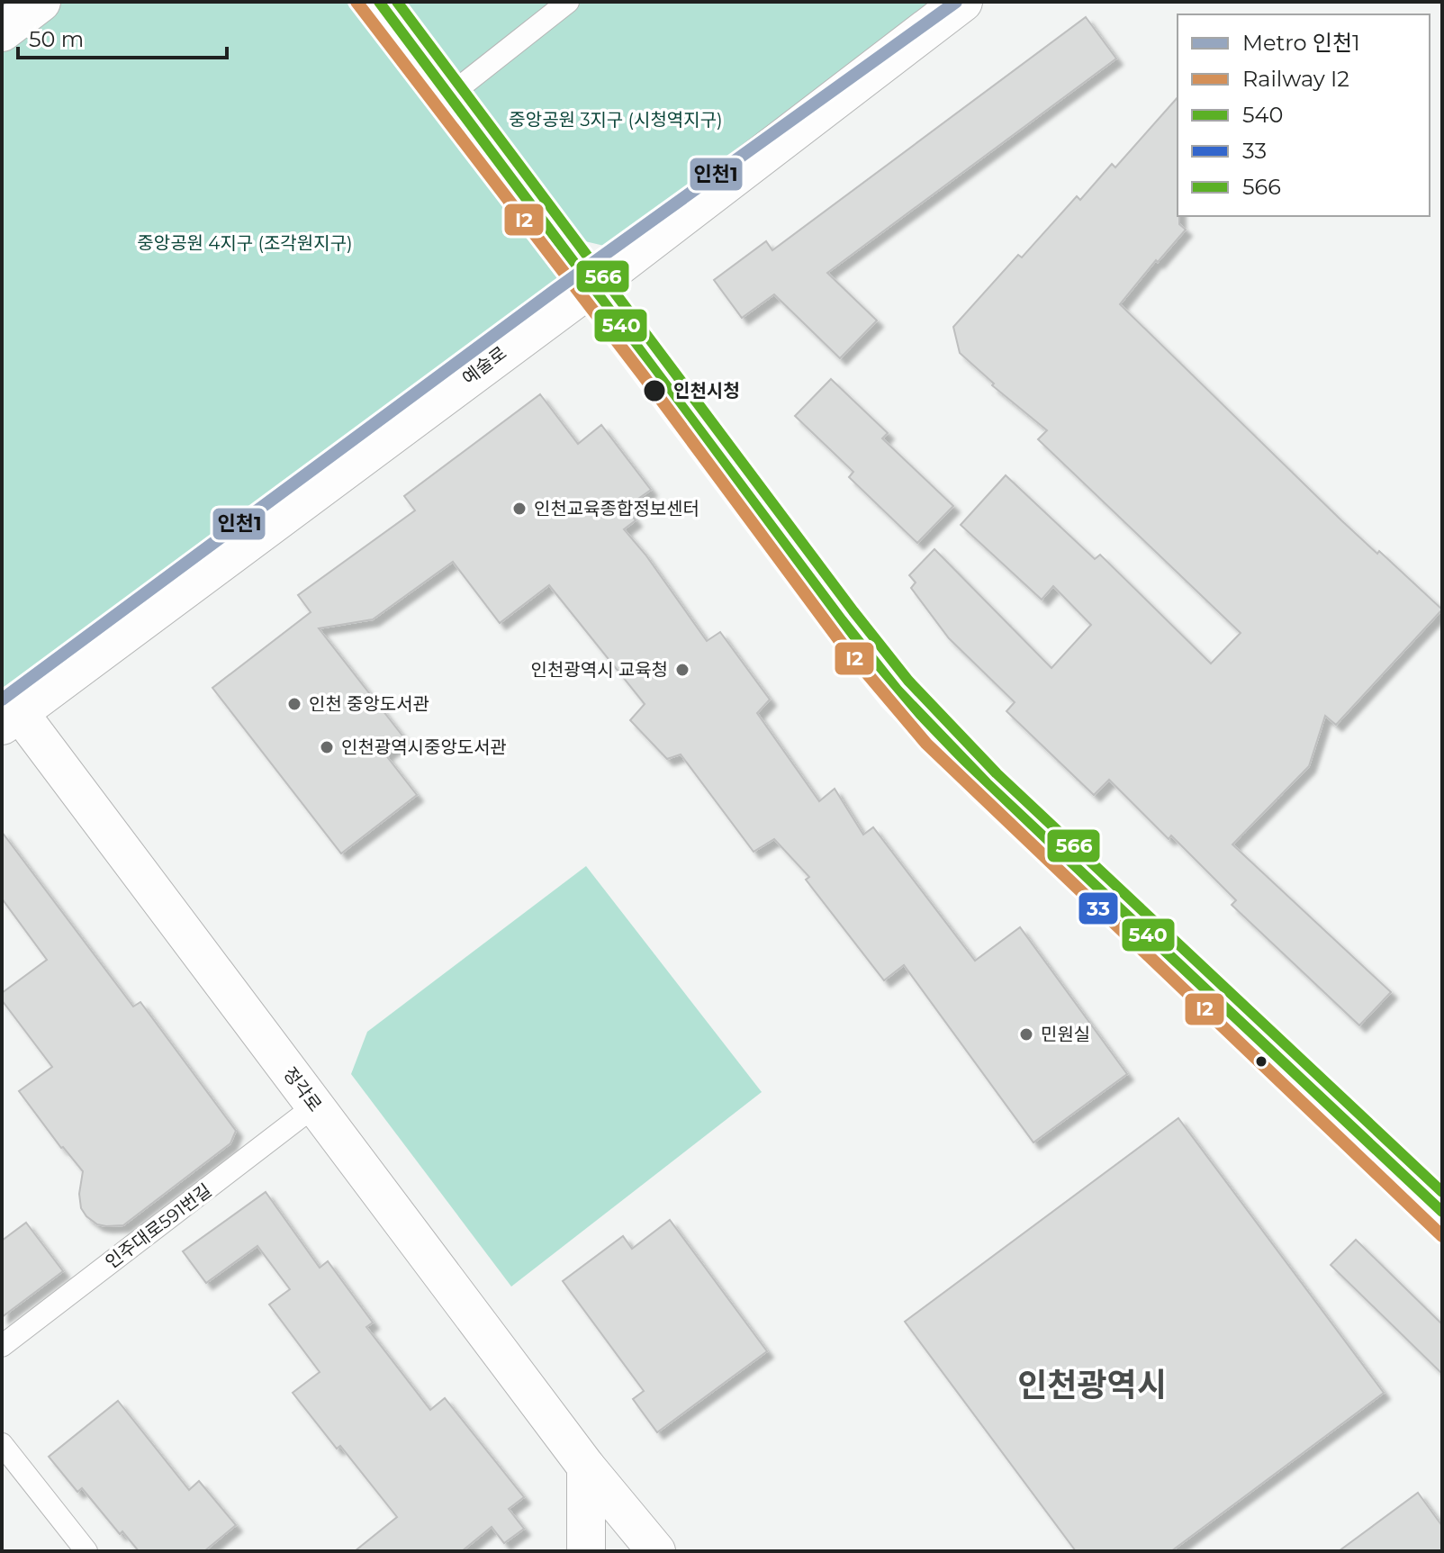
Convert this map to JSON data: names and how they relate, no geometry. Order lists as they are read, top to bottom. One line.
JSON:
{"streets":{"main road":["예술로"],"street":["정각로","인주대로591번길"]},"crossings":[["예술로","정각로"],["정각로","인주대로591번길"]],"districts":["인천광역시"],"parks":["중앙공원 3지구 (시청역지구)","중앙공원 4지구 (조각원지구)"],"places":["인천시청","인천교육종합정보센터","인천광역시 교육청","인천 중앙도서관","인천광역시중앙도서관","민원실"],"lines":["metro line 인천1","rail line I2","transit line 540","transit line 566","transit line 33"],"legend":["Metro 인천1","Railway I2","540","33","566"],"scale_bar":"50 m"}
